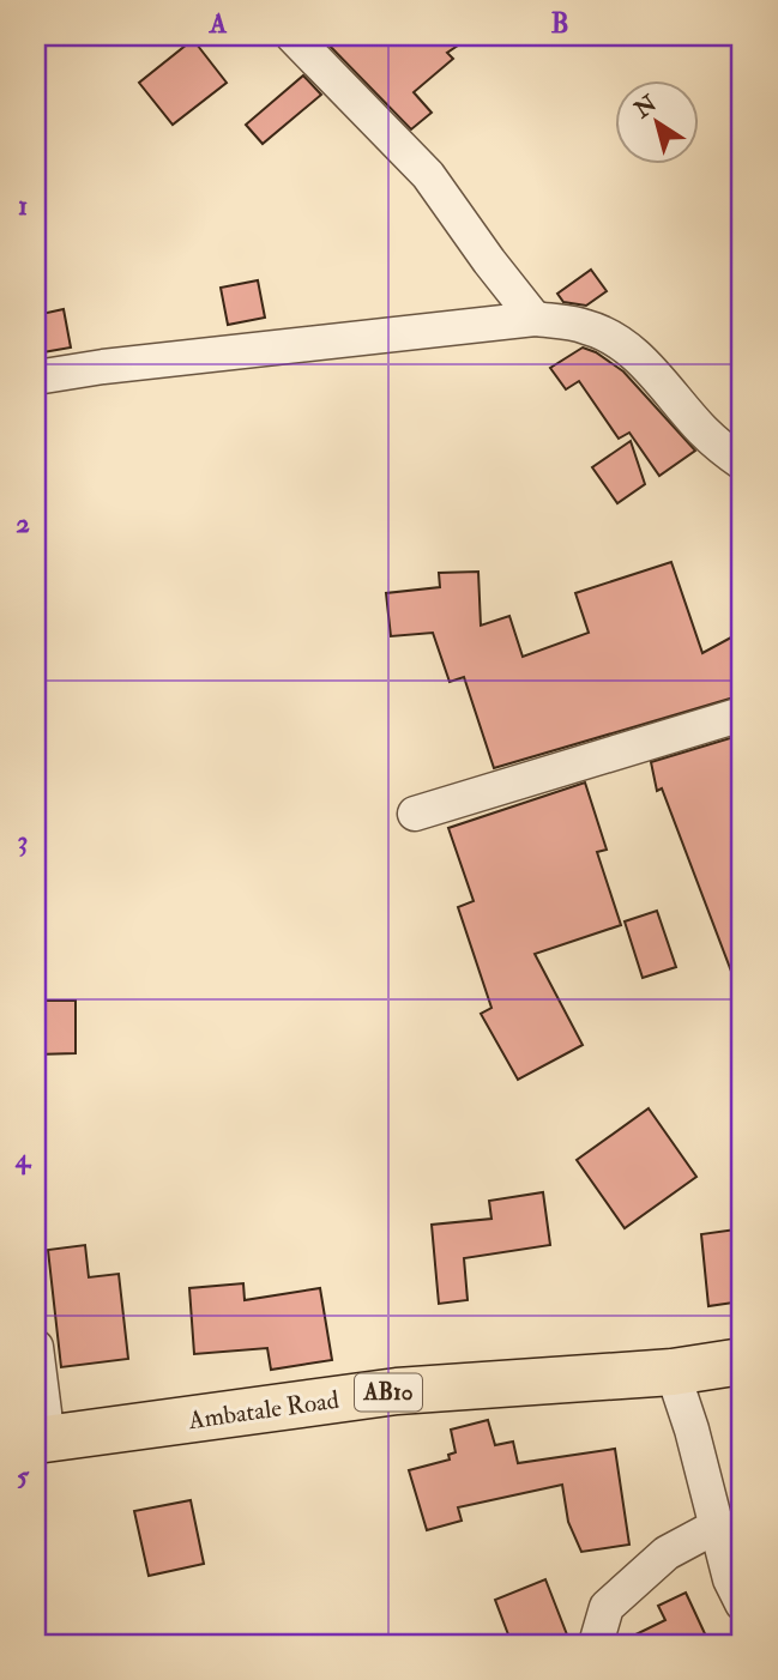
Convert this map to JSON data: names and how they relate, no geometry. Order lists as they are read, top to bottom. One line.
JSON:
{"streets":{"main road":["AB10","Ambatale Road"]},"north":"top left","grid":{"columns":["A","B"],"rows":["1","2","3","4","5"]}}
